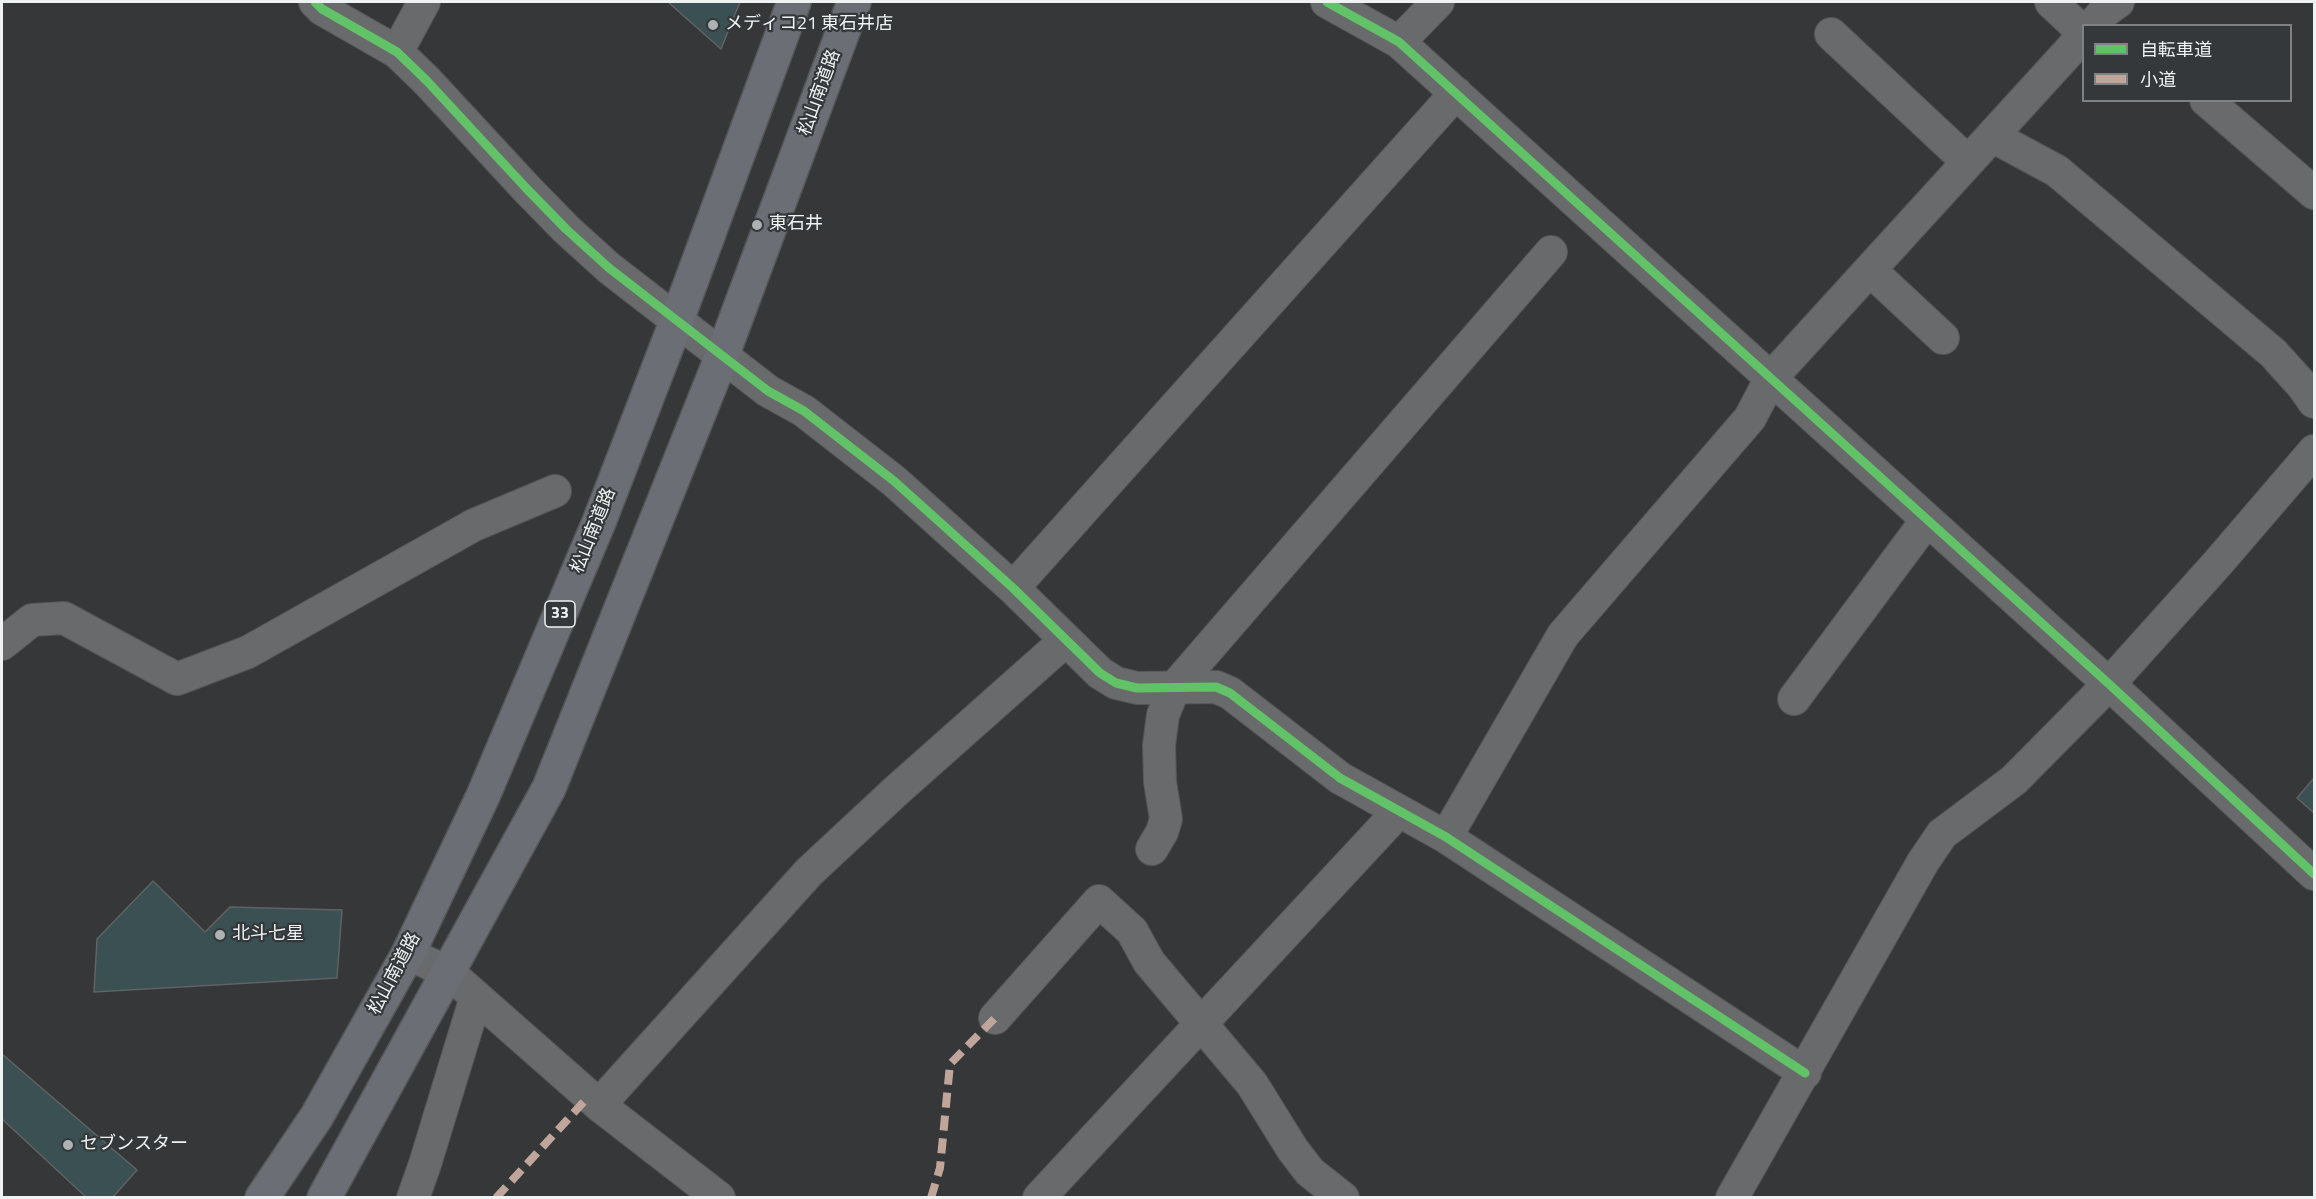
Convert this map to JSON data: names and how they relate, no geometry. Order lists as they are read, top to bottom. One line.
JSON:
{"streets":{"highway":["松山南道路","33"]},"places":["メディコ21 東石井店","東石井","北斗七星","セブンスター"],"legend":["自転車道","小道"]}
